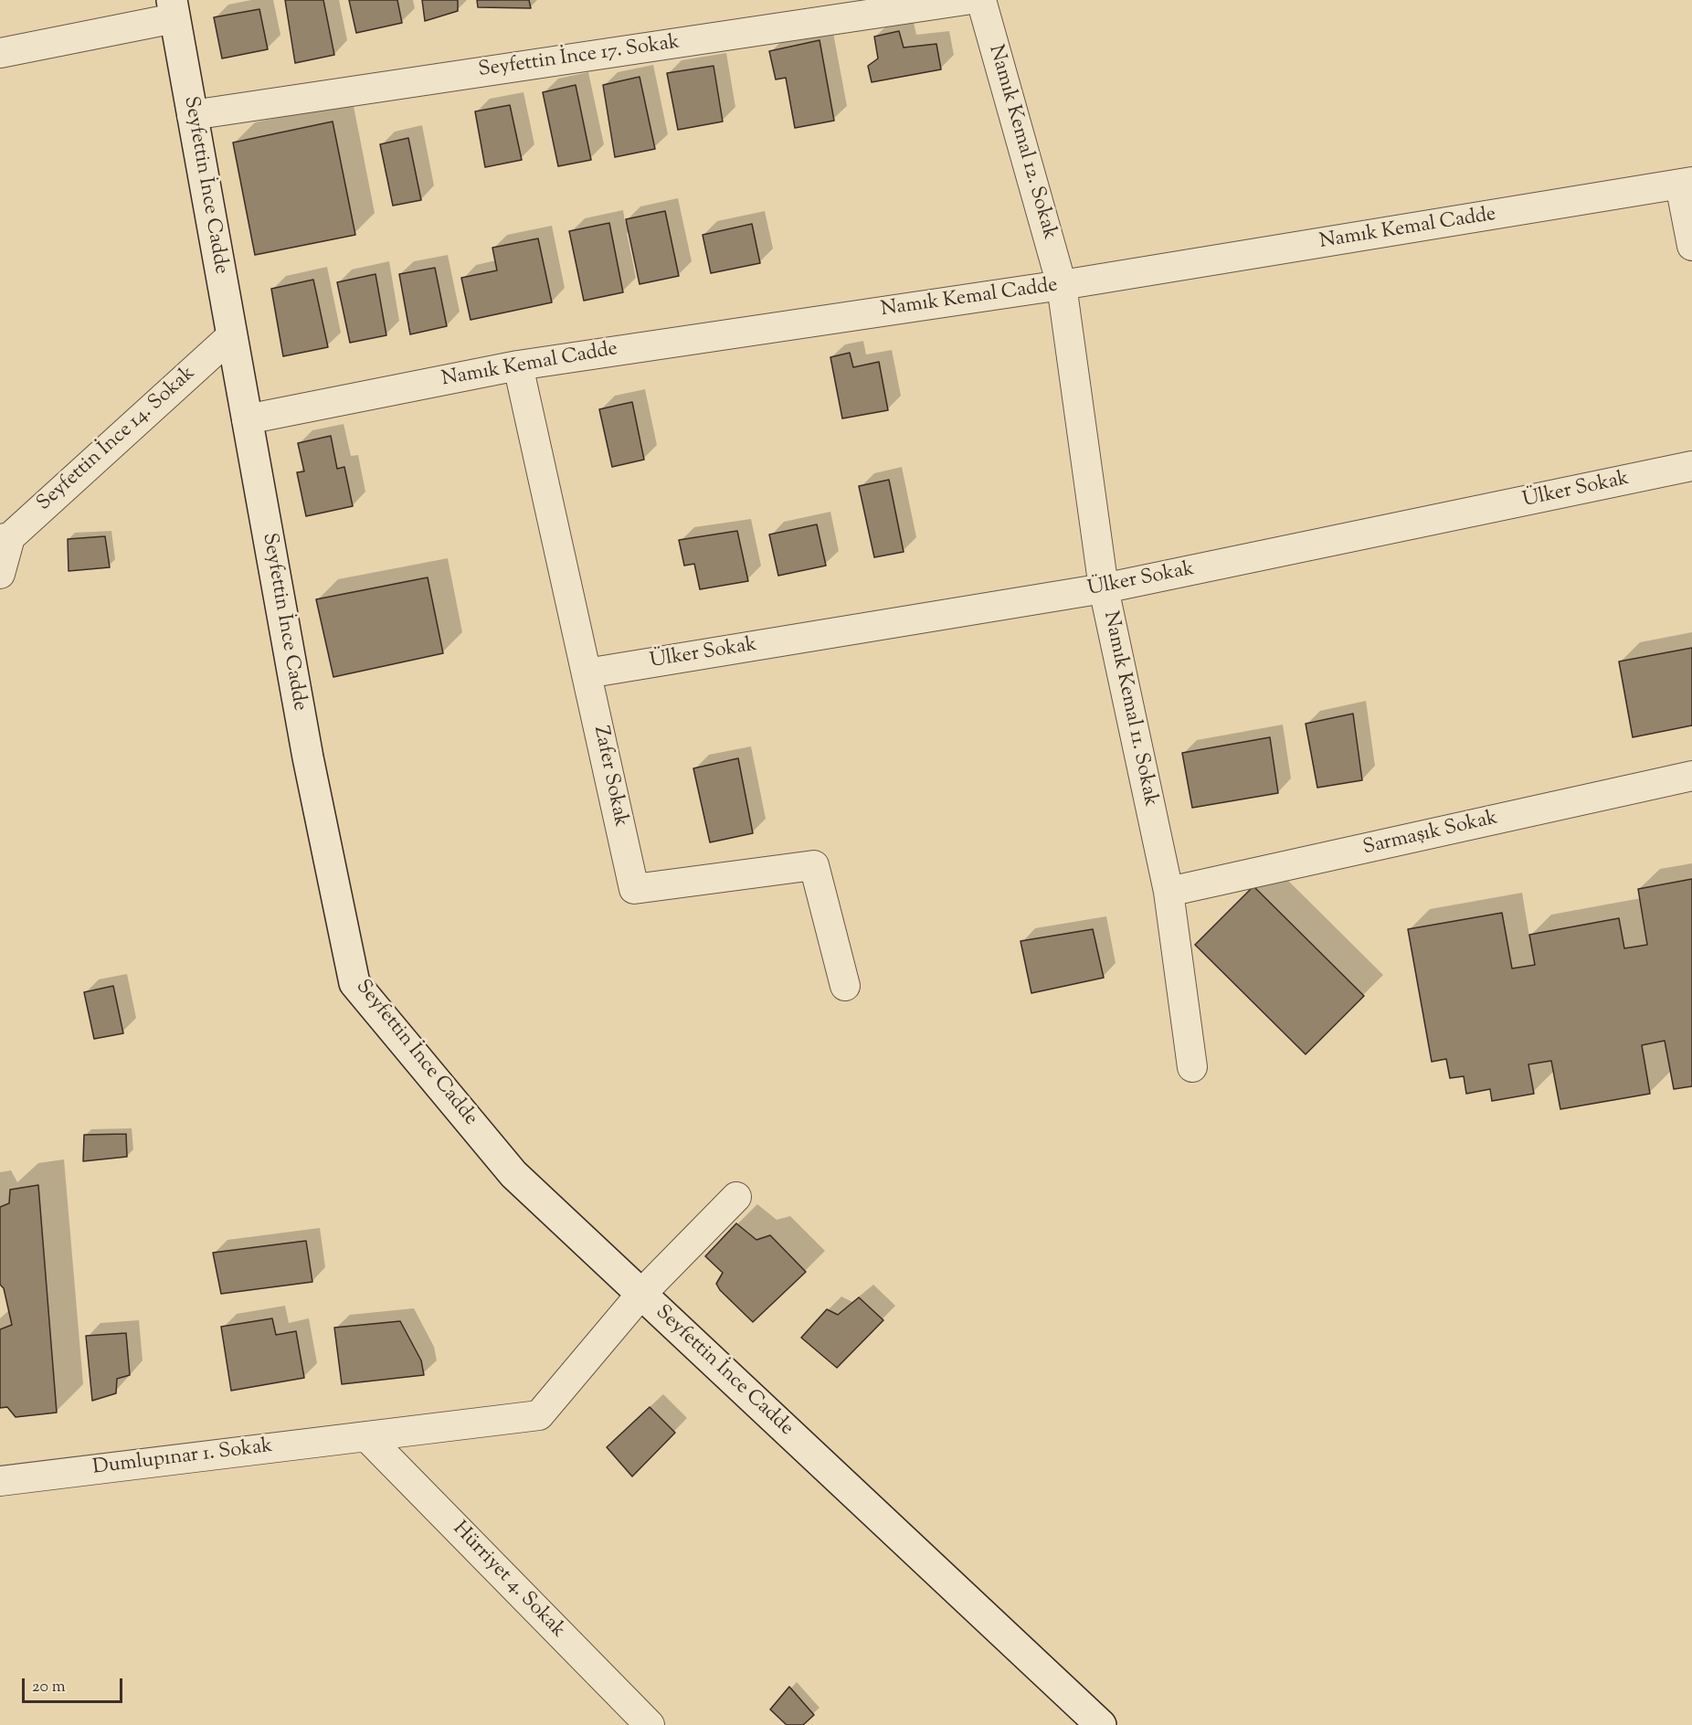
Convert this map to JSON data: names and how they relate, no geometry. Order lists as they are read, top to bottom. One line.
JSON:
{"streets":{"main road":["Seyfettin İnce Cadde"],"street":["Seyfettin İnce 17. Sokak","Namık Kemal 12. Sokak","Namık Kemal Cadde","Seyfettin İnce 14. Sokak","Ülker Sokak","Namık Kemal 11. Sokak","Zafer Sokak","Sarmaşık Sokak","Dumlupınar 1. Sokak","Hürriyet 4. Sokak"]},"crossings":[["Seyfettin İnce 17. Sokak","Seyfettin İnce Cadde"],["Namık Kemal 12. Sokak","Namık Kemal Cadde"],["Namık Kemal 12. Sokak","Namık Kemal 11. Sokak"],["Seyfettin İnce Cadde","Namık Kemal Cadde"],["Seyfettin İnce Cadde","Seyfettin İnce 14. Sokak"],["Seyfettin İnce Cadde","Dumlupınar 1. Sokak"],["Namık Kemal Cadde","Namık Kemal 11. Sokak"],["Namık Kemal Cadde","Zafer Sokak"],["Ülker Sokak","Namık Kemal 11. Sokak"],["Ülker Sokak","Zafer Sokak"],["Namık Kemal 11. Sokak","Sarmaşık Sokak"],["Dumlupınar 1. Sokak","Hürriyet 4. Sokak"]],"scale_bar":"20 m"}
